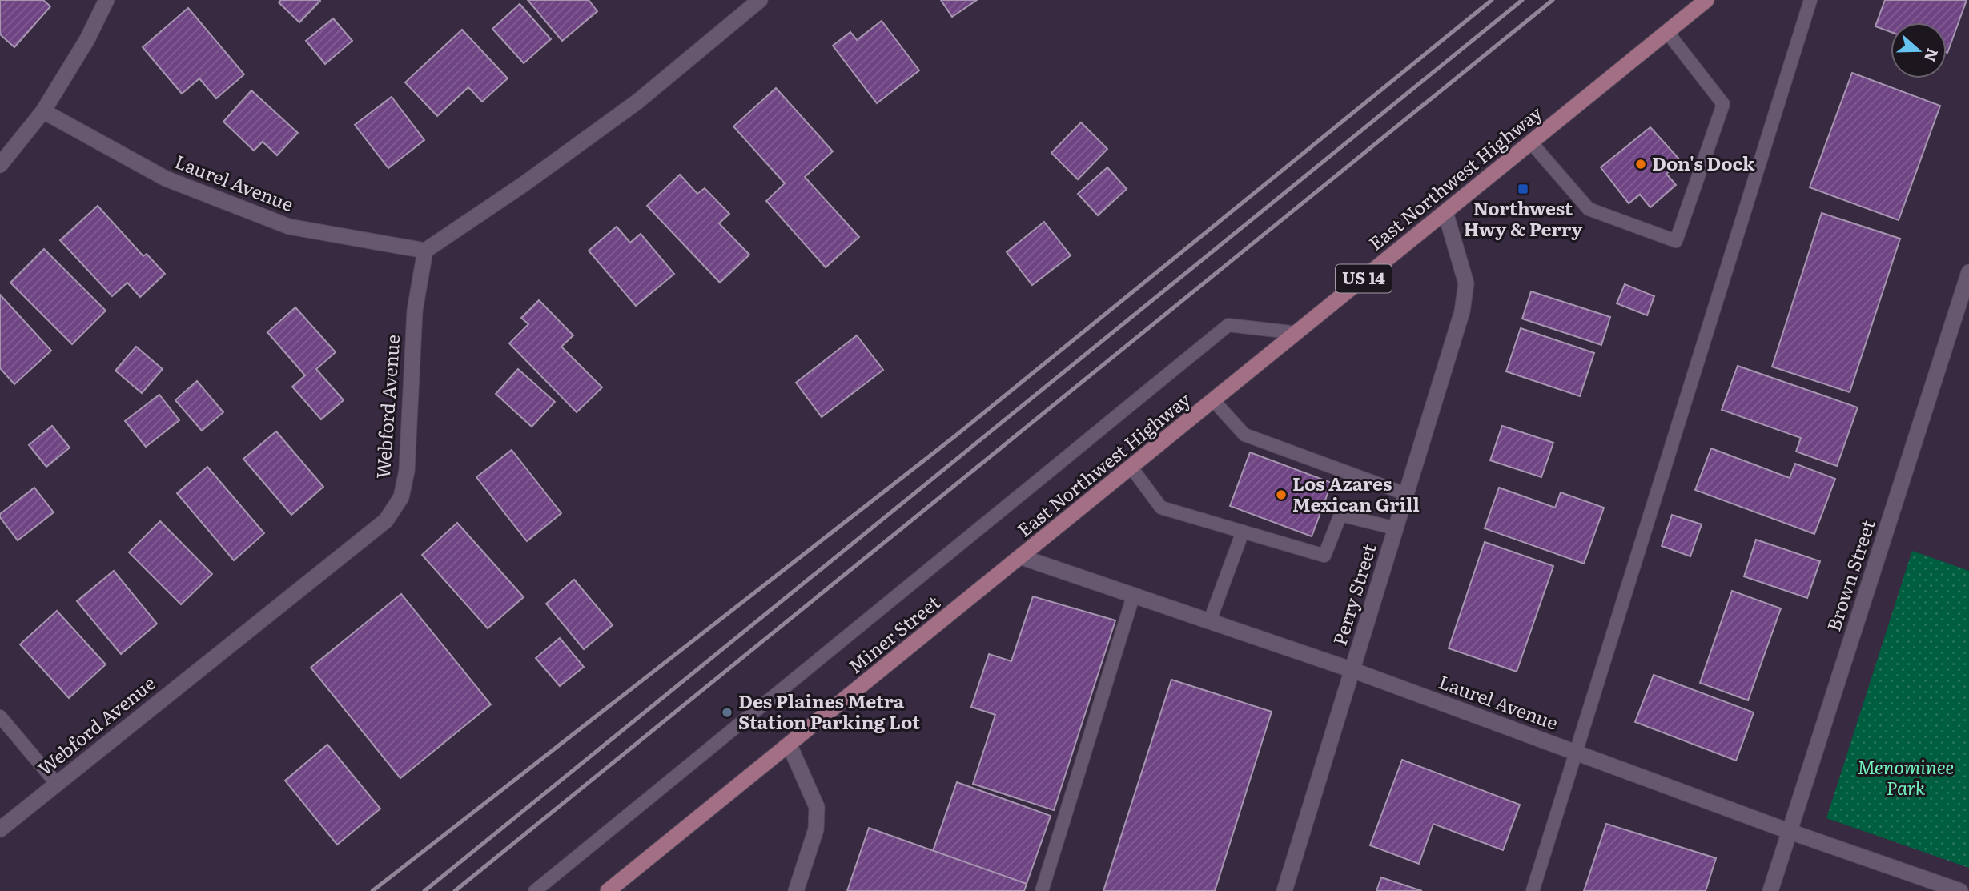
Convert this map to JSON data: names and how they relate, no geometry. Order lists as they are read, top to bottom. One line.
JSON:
{"streets":{"main road":["East Northwest Highway","US 14","Miner Street"],"street":["Laurel Avenue","Webford Avenue","Brown Street","Perry Street"]},"crossings":[["East Northwest Highway","Laurel Avenue"],["East Northwest Highway","Perry Street"],["East Northwest Highway","Miner Street"],["Laurel Avenue","Webford Avenue"],["Laurel Avenue","Brown Street"],["Laurel Avenue","Perry Street"],["Laurel Avenue","Miner Street"]],"parks":["Menominee Park"],"places":{"other":["Don's Dock","Los Azares Mexican Grill","Des Plaines Metra Station Parking Lot"],"transit":["Northwest Hwy & Perry"]},"north":"right"}
